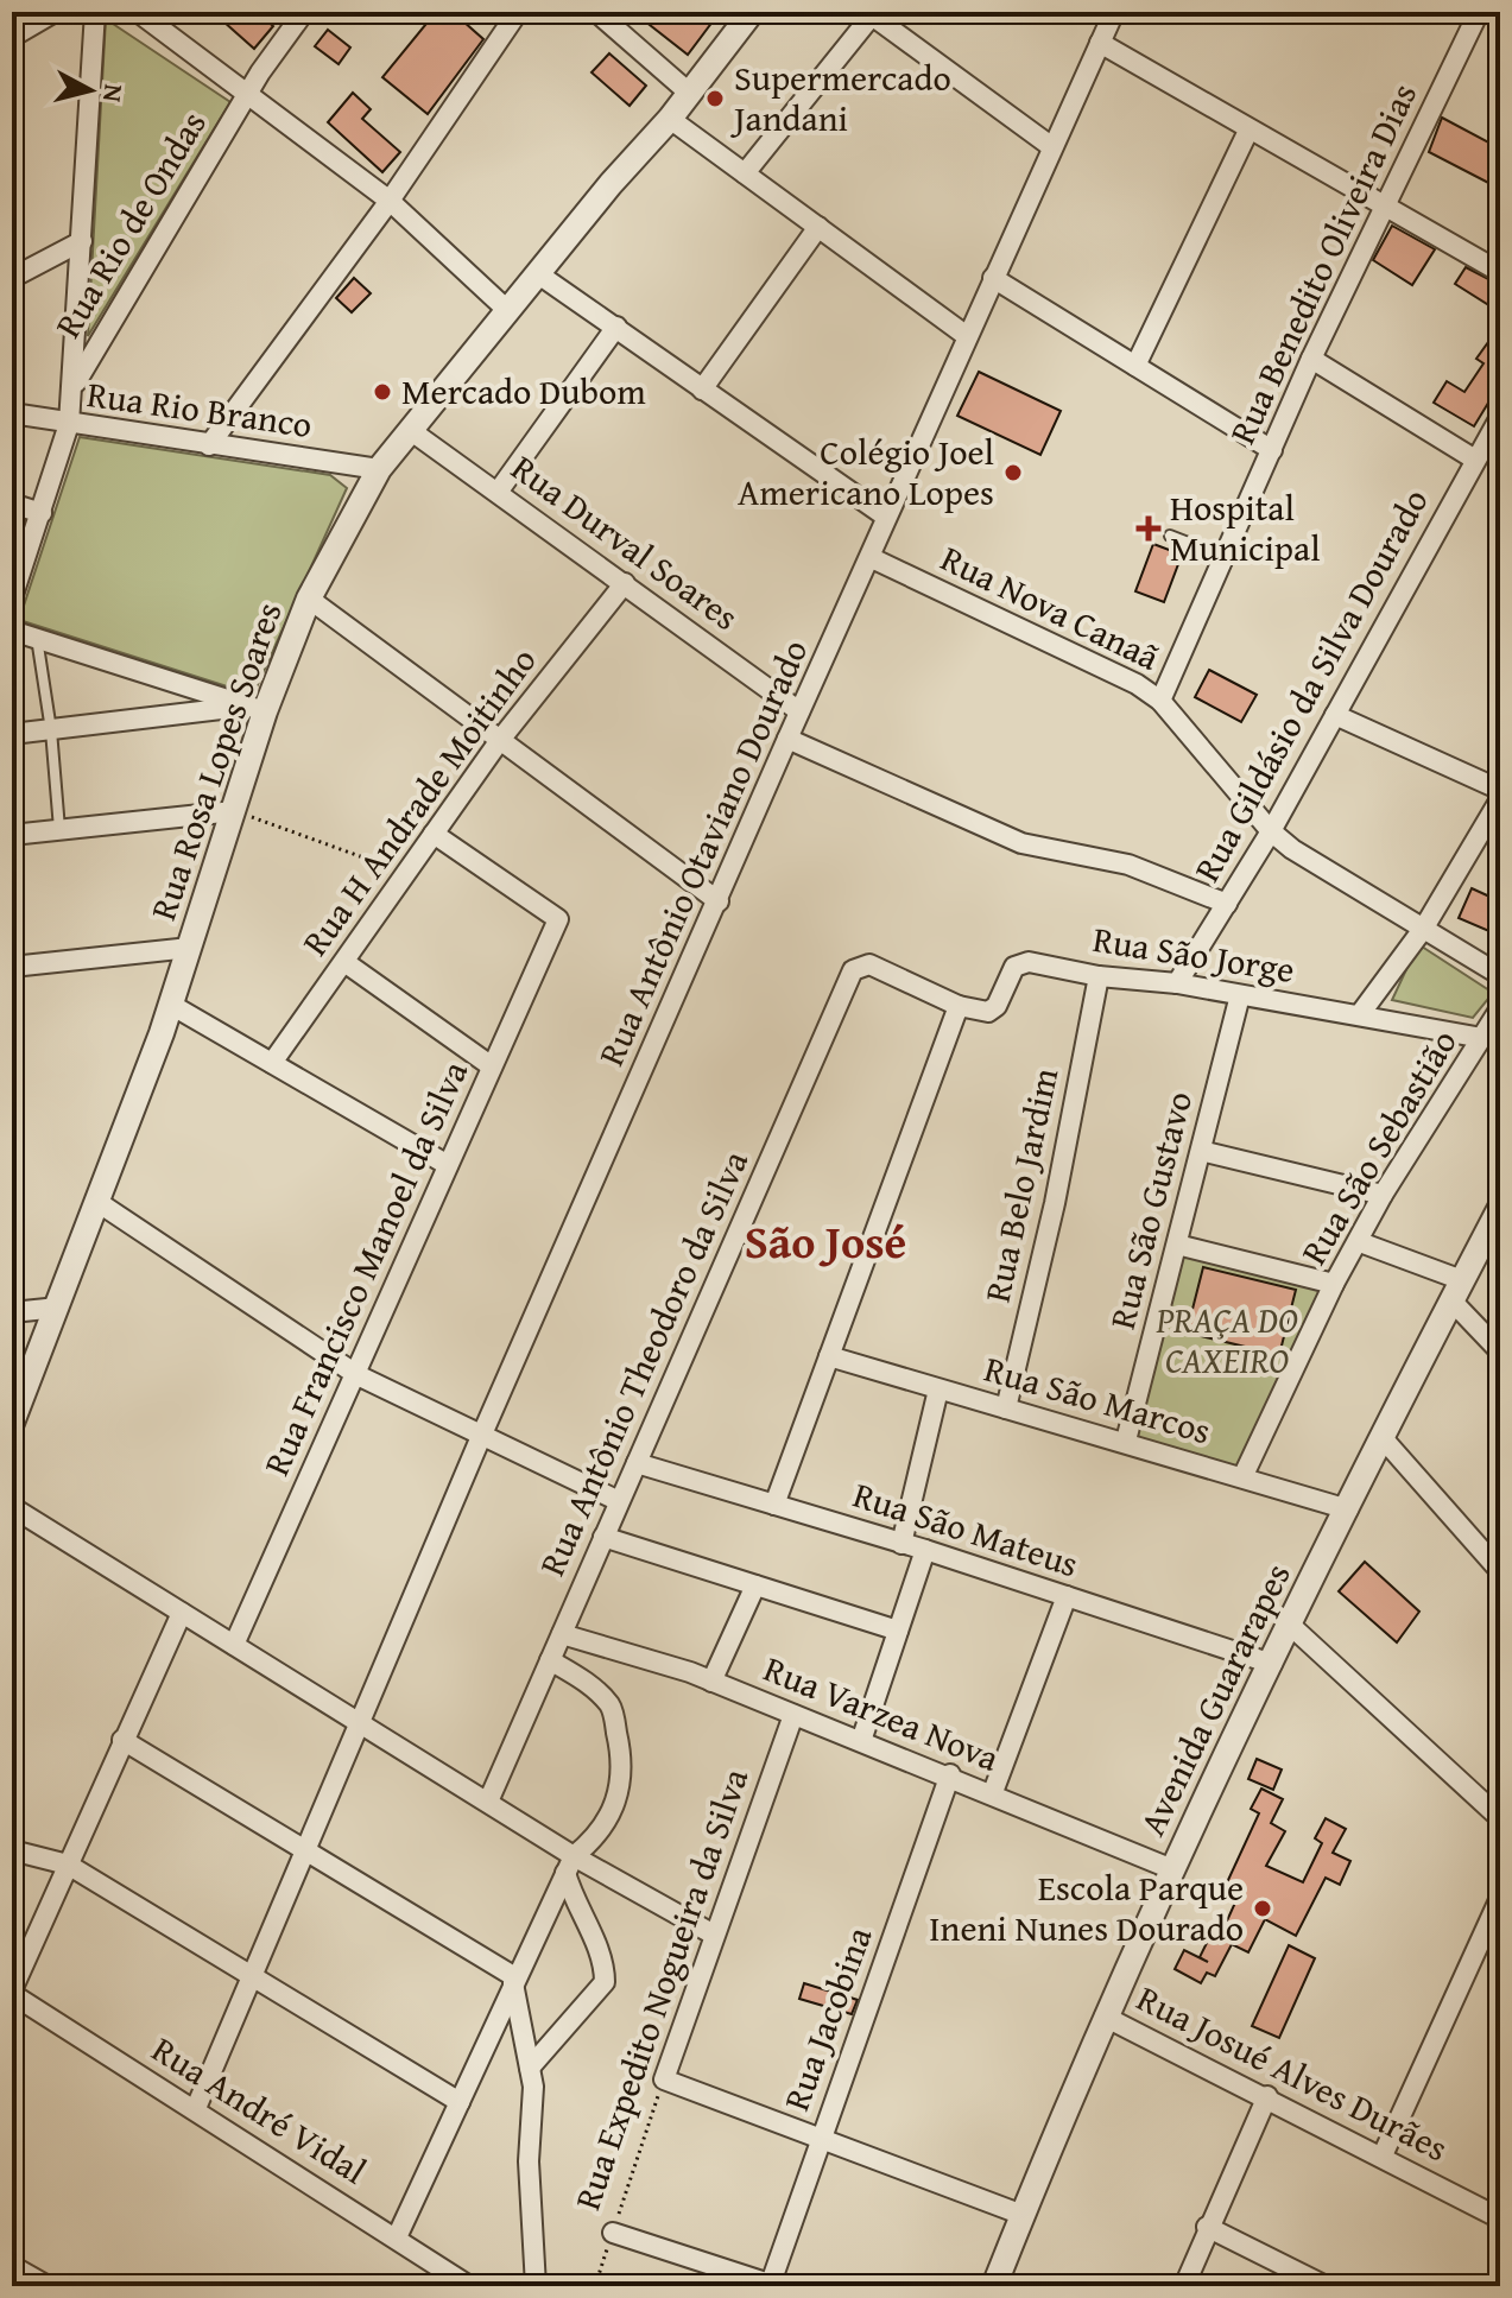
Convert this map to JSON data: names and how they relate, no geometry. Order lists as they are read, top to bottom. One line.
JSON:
{"streets":{"street":["Rua Rio de Ondas","Rua Benedito Oliveira Dias","Rua Rio Branco","Rua Durval Soares","Rua Nova Canaã","Rua Gildásio da Silva Dourado","Rua Rosa Lopes Soares","Rua H Andrade Moitinho","Rua Antônio Otaviano Dourado","Rua São Jorge","Rua São Sebastião","Rua Belo Jardim","Rua São Gustavo","Rua Francisco Manoel da Silva","Rua Antônio Theodoro da Silva","Rua São Marcos","Rua São Mateus","Avenida Guararapes","Rua Varzea Nova","Rua Expedito Nogueira da Silva","Rua Jacobina","Rua Josué Alves Durães","Rua André Vidal"]},"crossings":[["Rua Benedito Oliveira Dias","Rua Nova Canaã"],["Rua Rio Branco","Rua Rosa Lopes Soares"],["Rua Durval Soares","Rua Rosa Lopes Soares"],["Rua Durval Soares","Rua H Andrade Moitinho"],["Rua Durval Soares","Rua Antônio Otaviano Dourado"],["Rua Nova Canaã","Rua Gildásio da Silva Dourado"],["Rua Nova Canaã","Rua Antônio Otaviano Dourado"],["Rua Gildásio da Silva Dourado","Rua São Jorge"],["Rua H Andrade Moitinho","Rua Francisco Manoel da Silva"],["Rua Antônio Otaviano Dourado","Rua André Vidal"],["Rua São Jorge","Rua São Sebastião"],["Rua São Jorge","Rua Belo Jardim"],["Rua São Jorge","Rua São Gustavo"],["Rua São Jorge","Rua Antônio Theodoro da Silva"],["Rua São Sebastião","Rua São Marcos"],["Rua Belo Jardim","Rua São Marcos"],["Rua São Gustavo","Rua São Marcos"],["Rua Antônio Theodoro da Silva","Rua São Mateus"],["Rua Antônio Theodoro da Silva","Rua Varzea Nova"],["Rua São Marcos","Avenida Guararapes"],["Rua São Mateus","Avenida Guararapes"],["Avenida Guararapes","Rua Varzea Nova"],["Avenida Guararapes","Rua Josué Alves Durães"],["Rua Varzea Nova","Rua Expedito Nogueira da Silva"],["Rua Varzea Nova","Rua Jacobina"]],"districts":["São José"],"parks":["PRAÇA DO CAXEIRO"],"places":{"other":["Supermercado Jandani","Mercado Dubom","Colégio Joel Americano Lopes","Escola Parque Ineni Nunes Dourado"],"health":["Hospital Municipal"]},"north":"right"}
